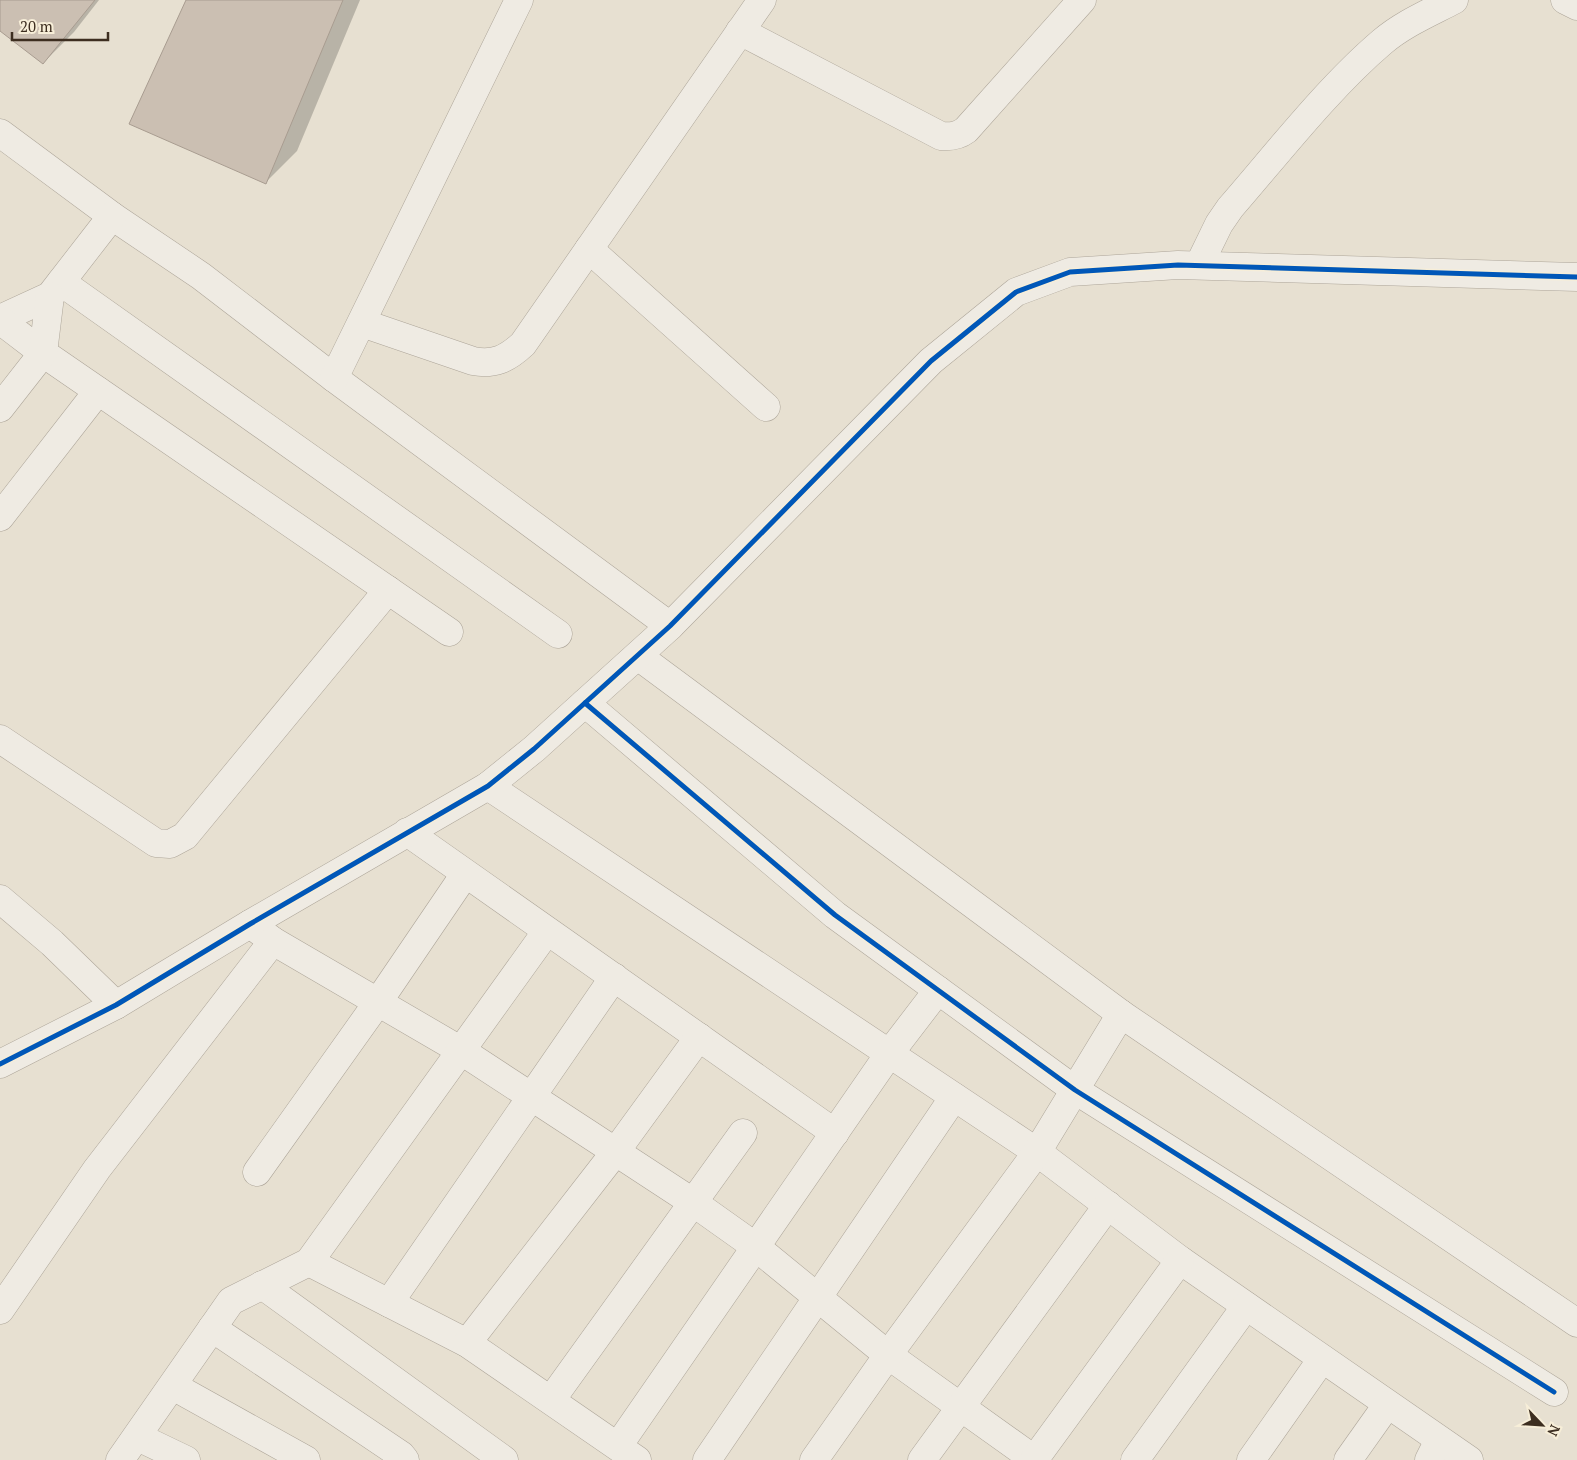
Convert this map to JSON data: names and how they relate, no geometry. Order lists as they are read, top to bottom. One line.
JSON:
{"scale_bar":"20 m","north":"bottom right"}
